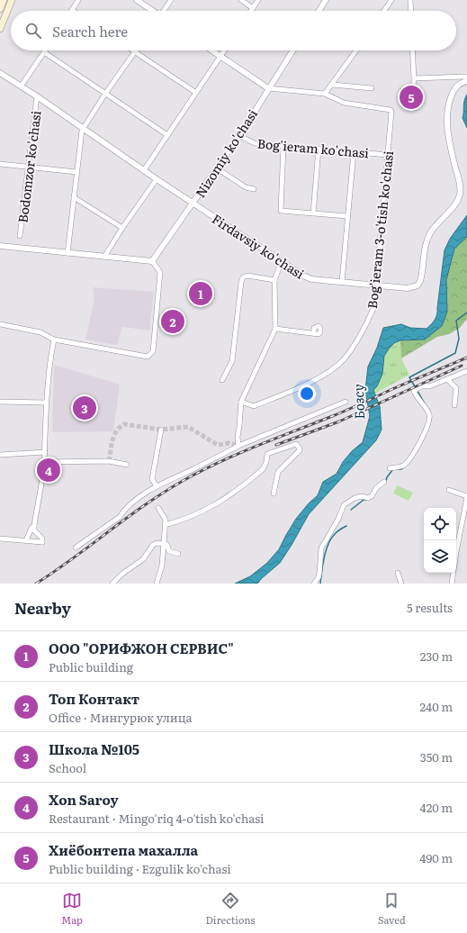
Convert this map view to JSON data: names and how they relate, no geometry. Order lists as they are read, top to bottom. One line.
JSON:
{"streets":{"street":["Bog'ieram ko'chasi","Nizomiy ko'chasi","Bodomzor ko'chasi","Bog'ieram 3-o'tish ko'chasi","Firdavsiy ko'chasi"]},"crossings":[["Bog'ieram ko'chasi","Nizomiy ko'chasi"],["Bog'ieram ko'chasi","Bog'ieram 3-o'tish ko'chasi"],["Nizomiy ko'chasi","Firdavsiy ko'chasi"],["Bodomzor ko'chasi","Firdavsiy ko'chasi"],["Bog'ieram 3-o'tish ko'chasi","Firdavsiy ko'chasi"]],"water":["Бозсу"],"page":{"search":"Search here","pins":["5","1","2","3","4"],"heading":["Nearby","5 results"],"list":[{"mark":"1","name":"ООО \"ОРИФЖОН СЕРВИС\"","note":"Public building","value":"230 m"},{"mark":"2","name":"Топ Контакт","note":"Office · Мингурюк улица","value":"240 m"},{"mark":"3","name":"Школа №105","note":"School","value":"350 m"},{"mark":"4","name":"Xon Saroy","note":"Restaurant · Mingo'riq 4-o'tish ko'chasi","value":"420 m"},{"mark":"5","name":"Хиёбонтепа махалла","note":"Public building · Ezgulik ko'chasi","value":"490 m"}],"nav":["Map","Directions","Saved"]}}
